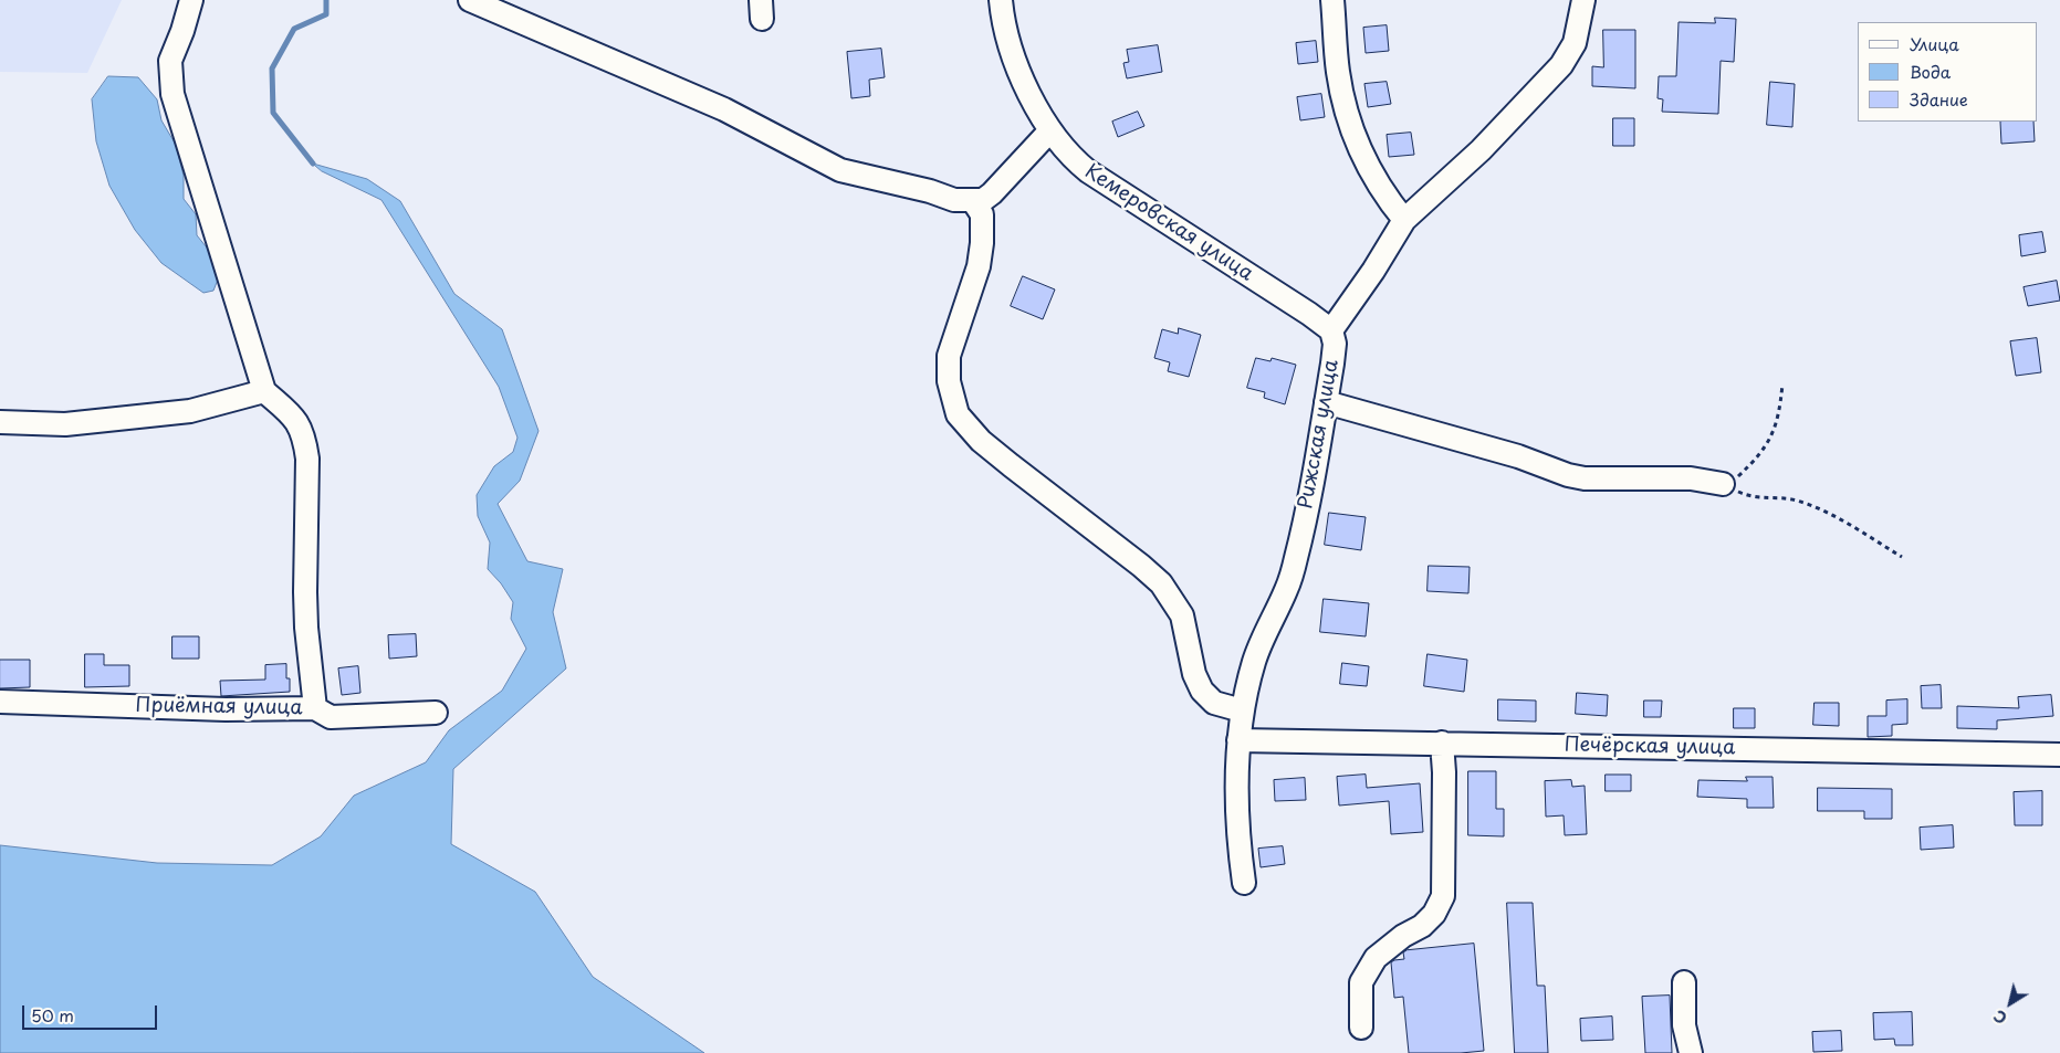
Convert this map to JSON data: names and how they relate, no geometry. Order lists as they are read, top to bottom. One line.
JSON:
{"streets":{"street":["Кемеровская улица","Рижская улица","Приёмная улица","Печёрская улица"]},"crossings":[["Кемеровская улица","Рижская улица"],["Рижская улица","Печёрская улица"]],"legend":["Улица","Вода","Здание"],"scale_bar":"50 m","north":"bottom left"}
